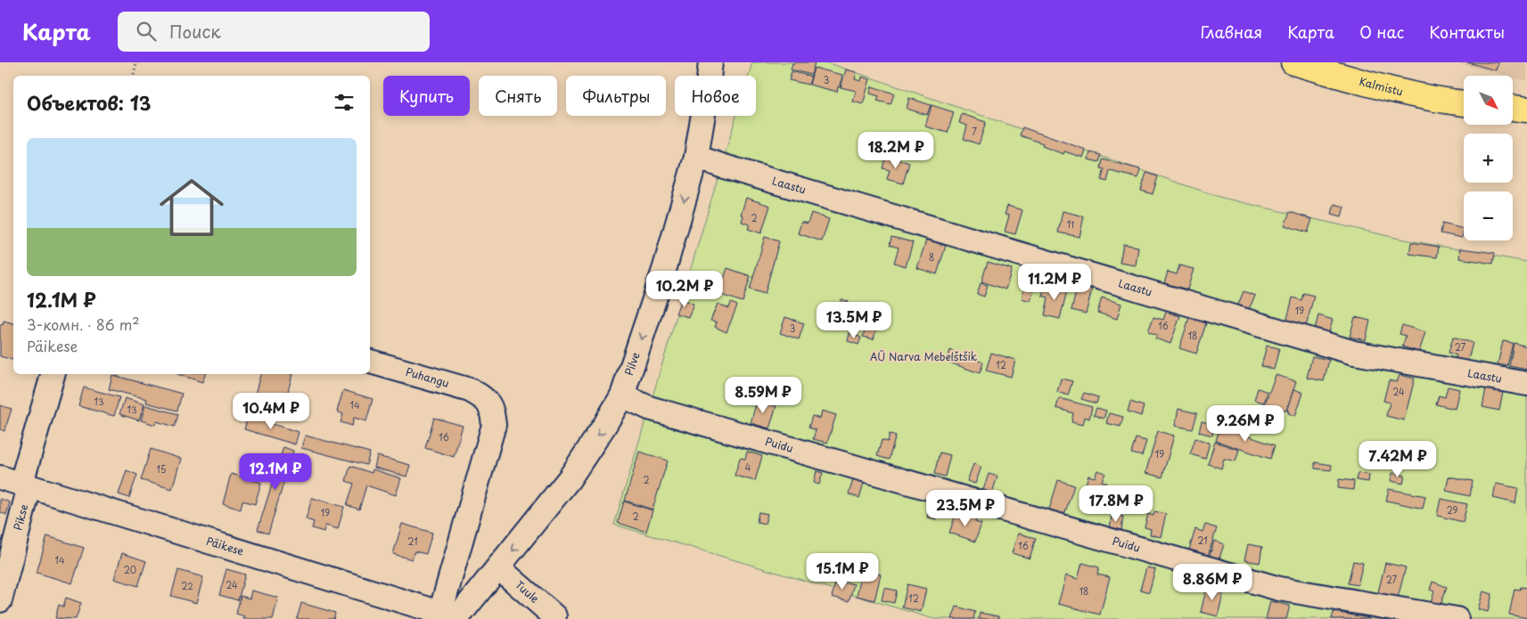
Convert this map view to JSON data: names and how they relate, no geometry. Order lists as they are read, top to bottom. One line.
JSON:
{"streets":{"main road":["Kalmistu"],"street":["Laastu","Pilve","Puhangu","Puidu","Pikse","Päikese","Tuule"]},"crossings":[["Laastu","Pilve"],["Pilve","Puhangu"],["Pilve","Puidu"],["Pilve","Päikese"],["Pilve","Tuule"],["Puhangu","Päikese"],["Pikse","Päikese"]],"one_way":["Pilve"],"parks":["AÜ Narva Mebelštšik"],"house_numbers":["3","7","2","11","8","19","16","3","18","27","12","24","13","14","13","16","19","4","15","2","29","19","2","21","21","16","14","20","27","24","22","18","12"],"north":"bottom right","page":{"header":"Карта","search":"Поиск","nav":["Главная","Карта","О нас","Контакты"],"map_buttons":["+","−"],"chip":["Купить","Снять","Фильтры","Новое"],"heading":"Объектов: 13","list":[{"name":"12.1M ₽","note":"3-комн. · 86 m² · Päikese"}],"price":["18.2M ₽","11.2M ₽","10.2M ₽","13.5M ₽","8.59M ₽","10.4M ₽","9.26M ₽","7.42M ₽","12.1M ₽","17.8M ₽","23.5M ₽","15.1M ₽","8.86M ₽"]}}
